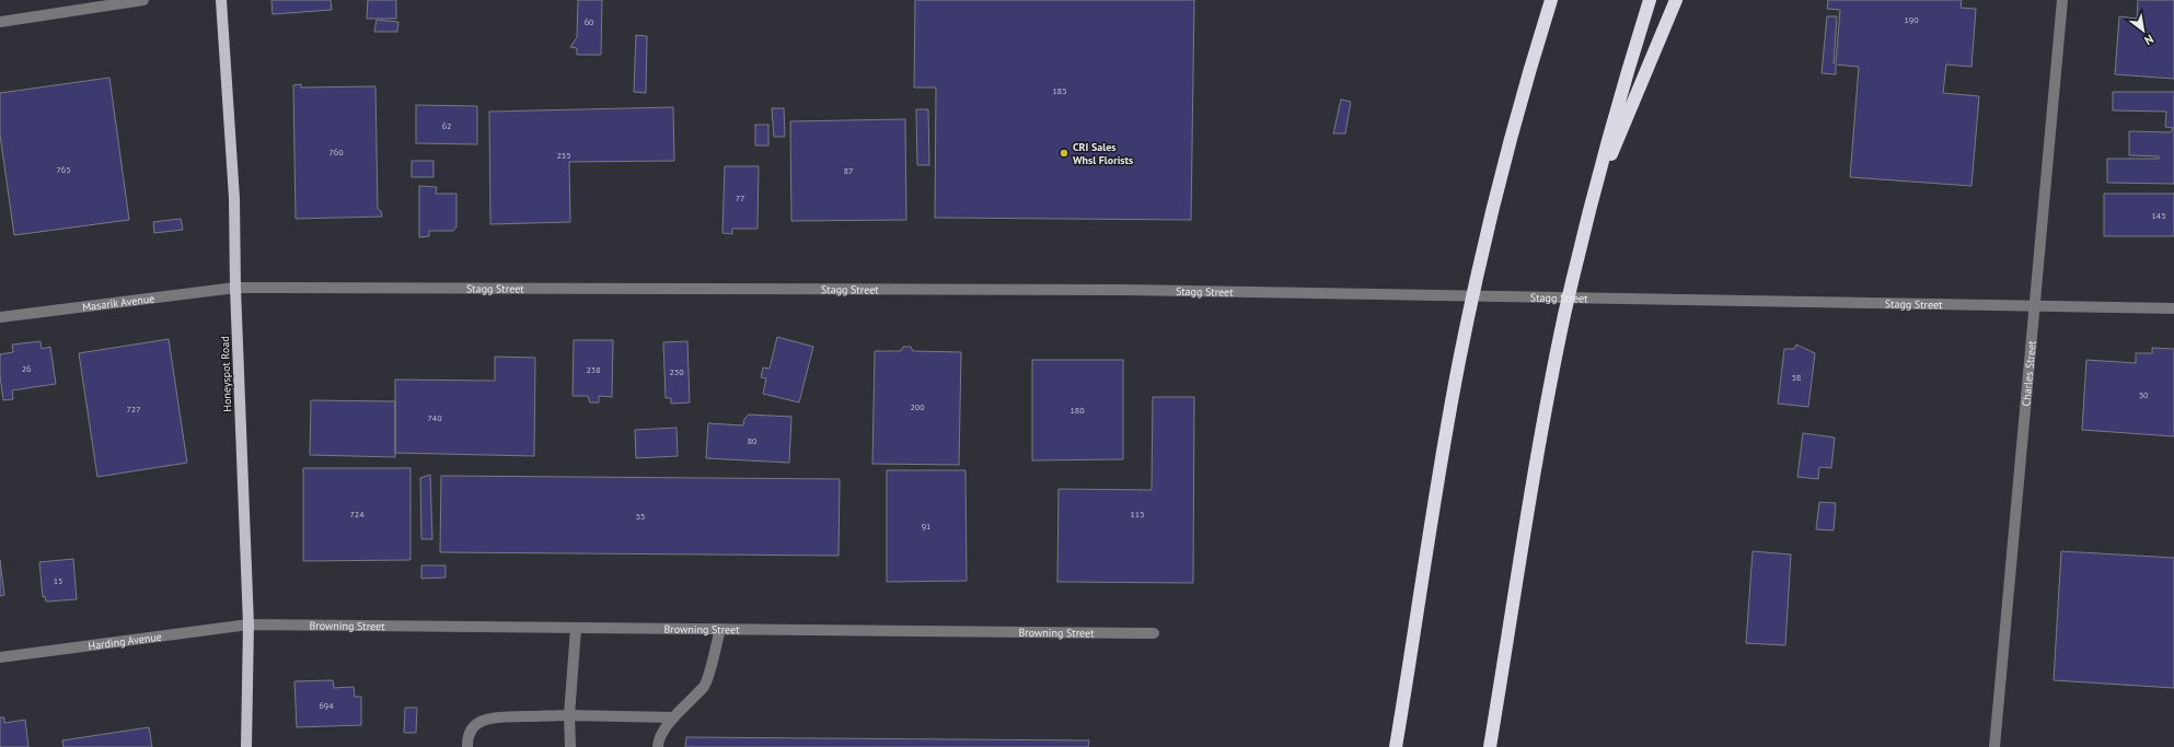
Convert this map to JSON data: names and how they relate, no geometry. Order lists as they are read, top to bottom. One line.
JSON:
{"streets":{"main road":["Honeyspot Road"],"street":["Stagg Street","Masarik Avenue","Charles Street","Browning Street","Harding Avenue"]},"crossings":[["Stagg Street","Masarik Avenue"],["Stagg Street","Charles Street"],["Stagg Street","Honeyspot Road"],["Masarik Avenue","Honeyspot Road"],["Honeyspot Road","Browning Street"],["Honeyspot Road","Harding Avenue"],["Browning Street","Harding Avenue"]],"places":["CRI Sales Whsl Florists"],"house_numbers":["190","60","185","62","760","255","765","87","77","145","26","238","230","58","30","200","727","180","740","80","724","115","55","91","15","694"],"north":"bottom right"}
